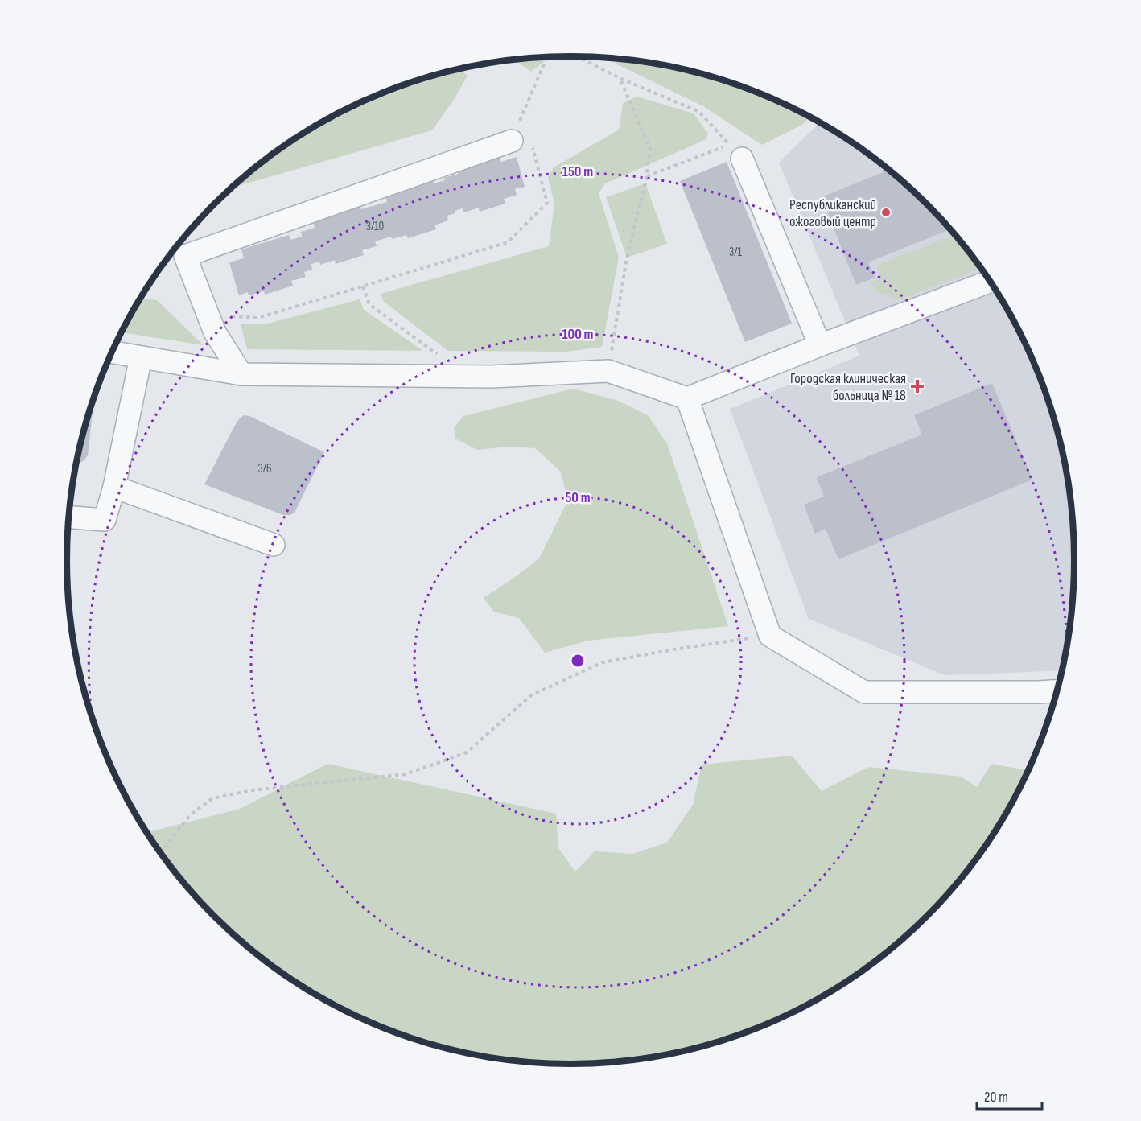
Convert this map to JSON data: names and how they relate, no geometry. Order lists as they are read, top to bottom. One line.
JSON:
{"places":{"other":["Республиканский ожоговый центр"],"health":["Городская клиническая больница № 18"]},"house_numbers":["3/10","3/1","3/6"],"scale_bar":"20 m","rings":["150 m","100 m","50 m"]}
